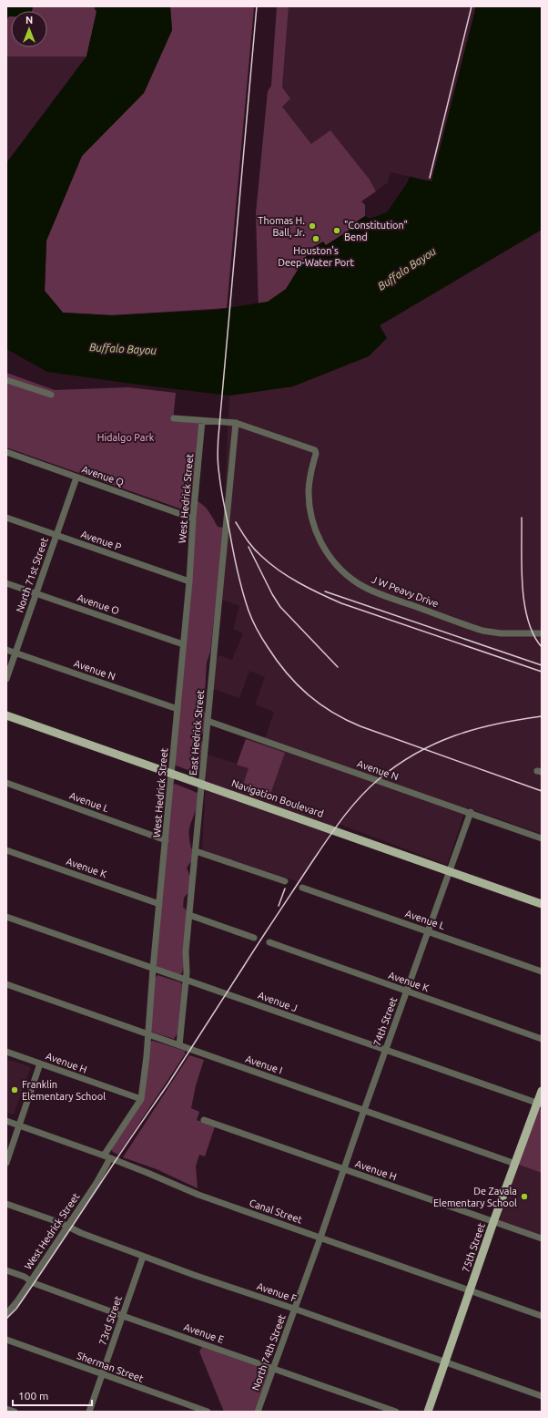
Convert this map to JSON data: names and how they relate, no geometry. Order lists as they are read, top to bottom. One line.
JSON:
{"streets":{"main road":["Navigation Boulevard","75th Street"],"street":["Avenue Q","West Hedrick Street","Avenue P","North 71st Street","J W Peavy Drive","Avenue O","Avenue N","East Hedrick Street","Avenue L","Avenue K","Avenue J","74th Street","Avenue H","Avenue I","Canal Street","Avenue F","73rd Street","Avenue E","North 74th Street","Sherman Street"]},"crossings":[["Avenue Q","West Hedrick Street"],["Avenue Q","North 71st Street"],["West Hedrick Street","Avenue P"],["West Hedrick Street","J W Peavy Drive"],["West Hedrick Street","Avenue O"],["West Hedrick Street","Avenue N"],["West Hedrick Street","Navigation Boulevard"],["West Hedrick Street","Avenue L"],["West Hedrick Street","Avenue K"],["West Hedrick Street","Avenue J"],["West Hedrick Street","Avenue H"],["West Hedrick Street","Avenue I"],["West Hedrick Street","Canal Street"],["West Hedrick Street","Avenue F"],["West Hedrick Street","Avenue E"],["Avenue P","North 71st Street"],["North 71st Street","Avenue O"],["North 71st Street","Avenue N"],["J W Peavy Drive","East Hedrick Street"],["Avenue N","East Hedrick Street"],["Avenue N","74th Street"],["East Hedrick Street","Navigation Boulevard"],["East Hedrick Street","Avenue J"],["East Hedrick Street","Avenue I"],["Navigation Boulevard","74th Street"],["Avenue L","74th Street"],["Avenue K","74th Street"],["Avenue J","74th Street"],["Avenue J","75th Street"],["74th Street","Avenue H"],["74th Street","Avenue I"],["74th Street","Canal Street"],["74th Street","North 74th Street"],["Avenue H","75th Street"],["Avenue I","75th Street"],["Canal Street","75th Street"],["Canal Street","North 74th Street"],["75th Street","Avenue F"],["Avenue F","73rd Street"],["Avenue F","North 74th Street"],["73rd Street","Avenue E"],["73rd Street","Sherman Street"],["Avenue E","North 74th Street"]],"water":["Buffalo Bayou"],"parks":["Hidalgo Park"],"places":["Thomas H. Ball, Jr.","\"Constitution\" Bend","Houston's Deep-Water Port","Franklin Elementary School","De Zavala Elementary School"],"scale_bar":"100 m","north":"top"}
